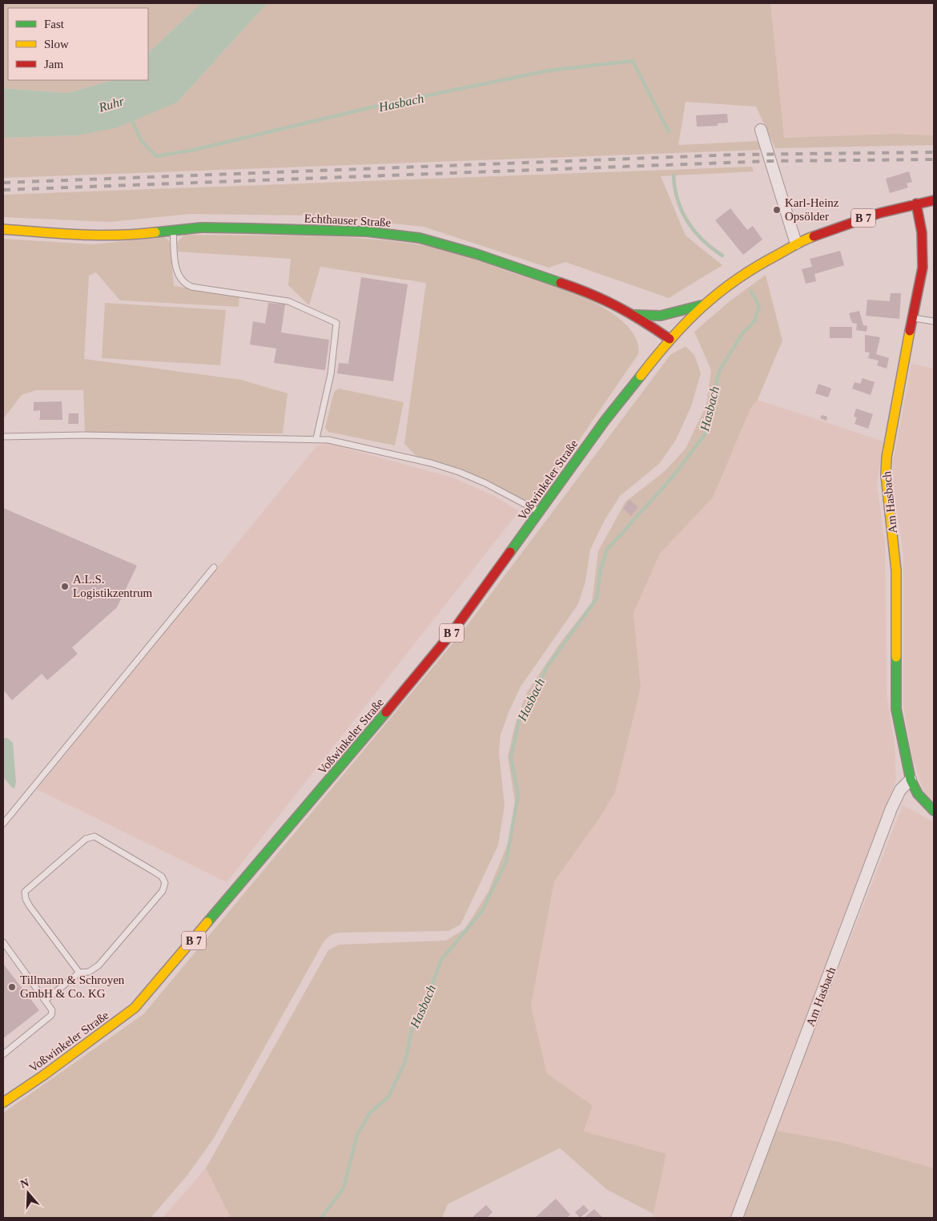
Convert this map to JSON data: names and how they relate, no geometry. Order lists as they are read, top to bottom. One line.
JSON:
{"streets":{"main road":["B 7","Echthauser Straße","Voßwinkeler Straße","Am Hasbach"]},"crossings":[["B 7","Echthauser Straße"],["B 7","Voßwinkeler Straße"],["B 7","Am Hasbach"],["Echthauser Straße","Voßwinkeler Straße"]],"water":["Hasbach","Ruhr"],"places":["Karl-Heinz Opsölder","A.L.S. Logistikzentrum","Tillmann & Schroyen GmbH & Co. KG"],"legend":["Fast","Slow","Jam"],"north":"top"}
